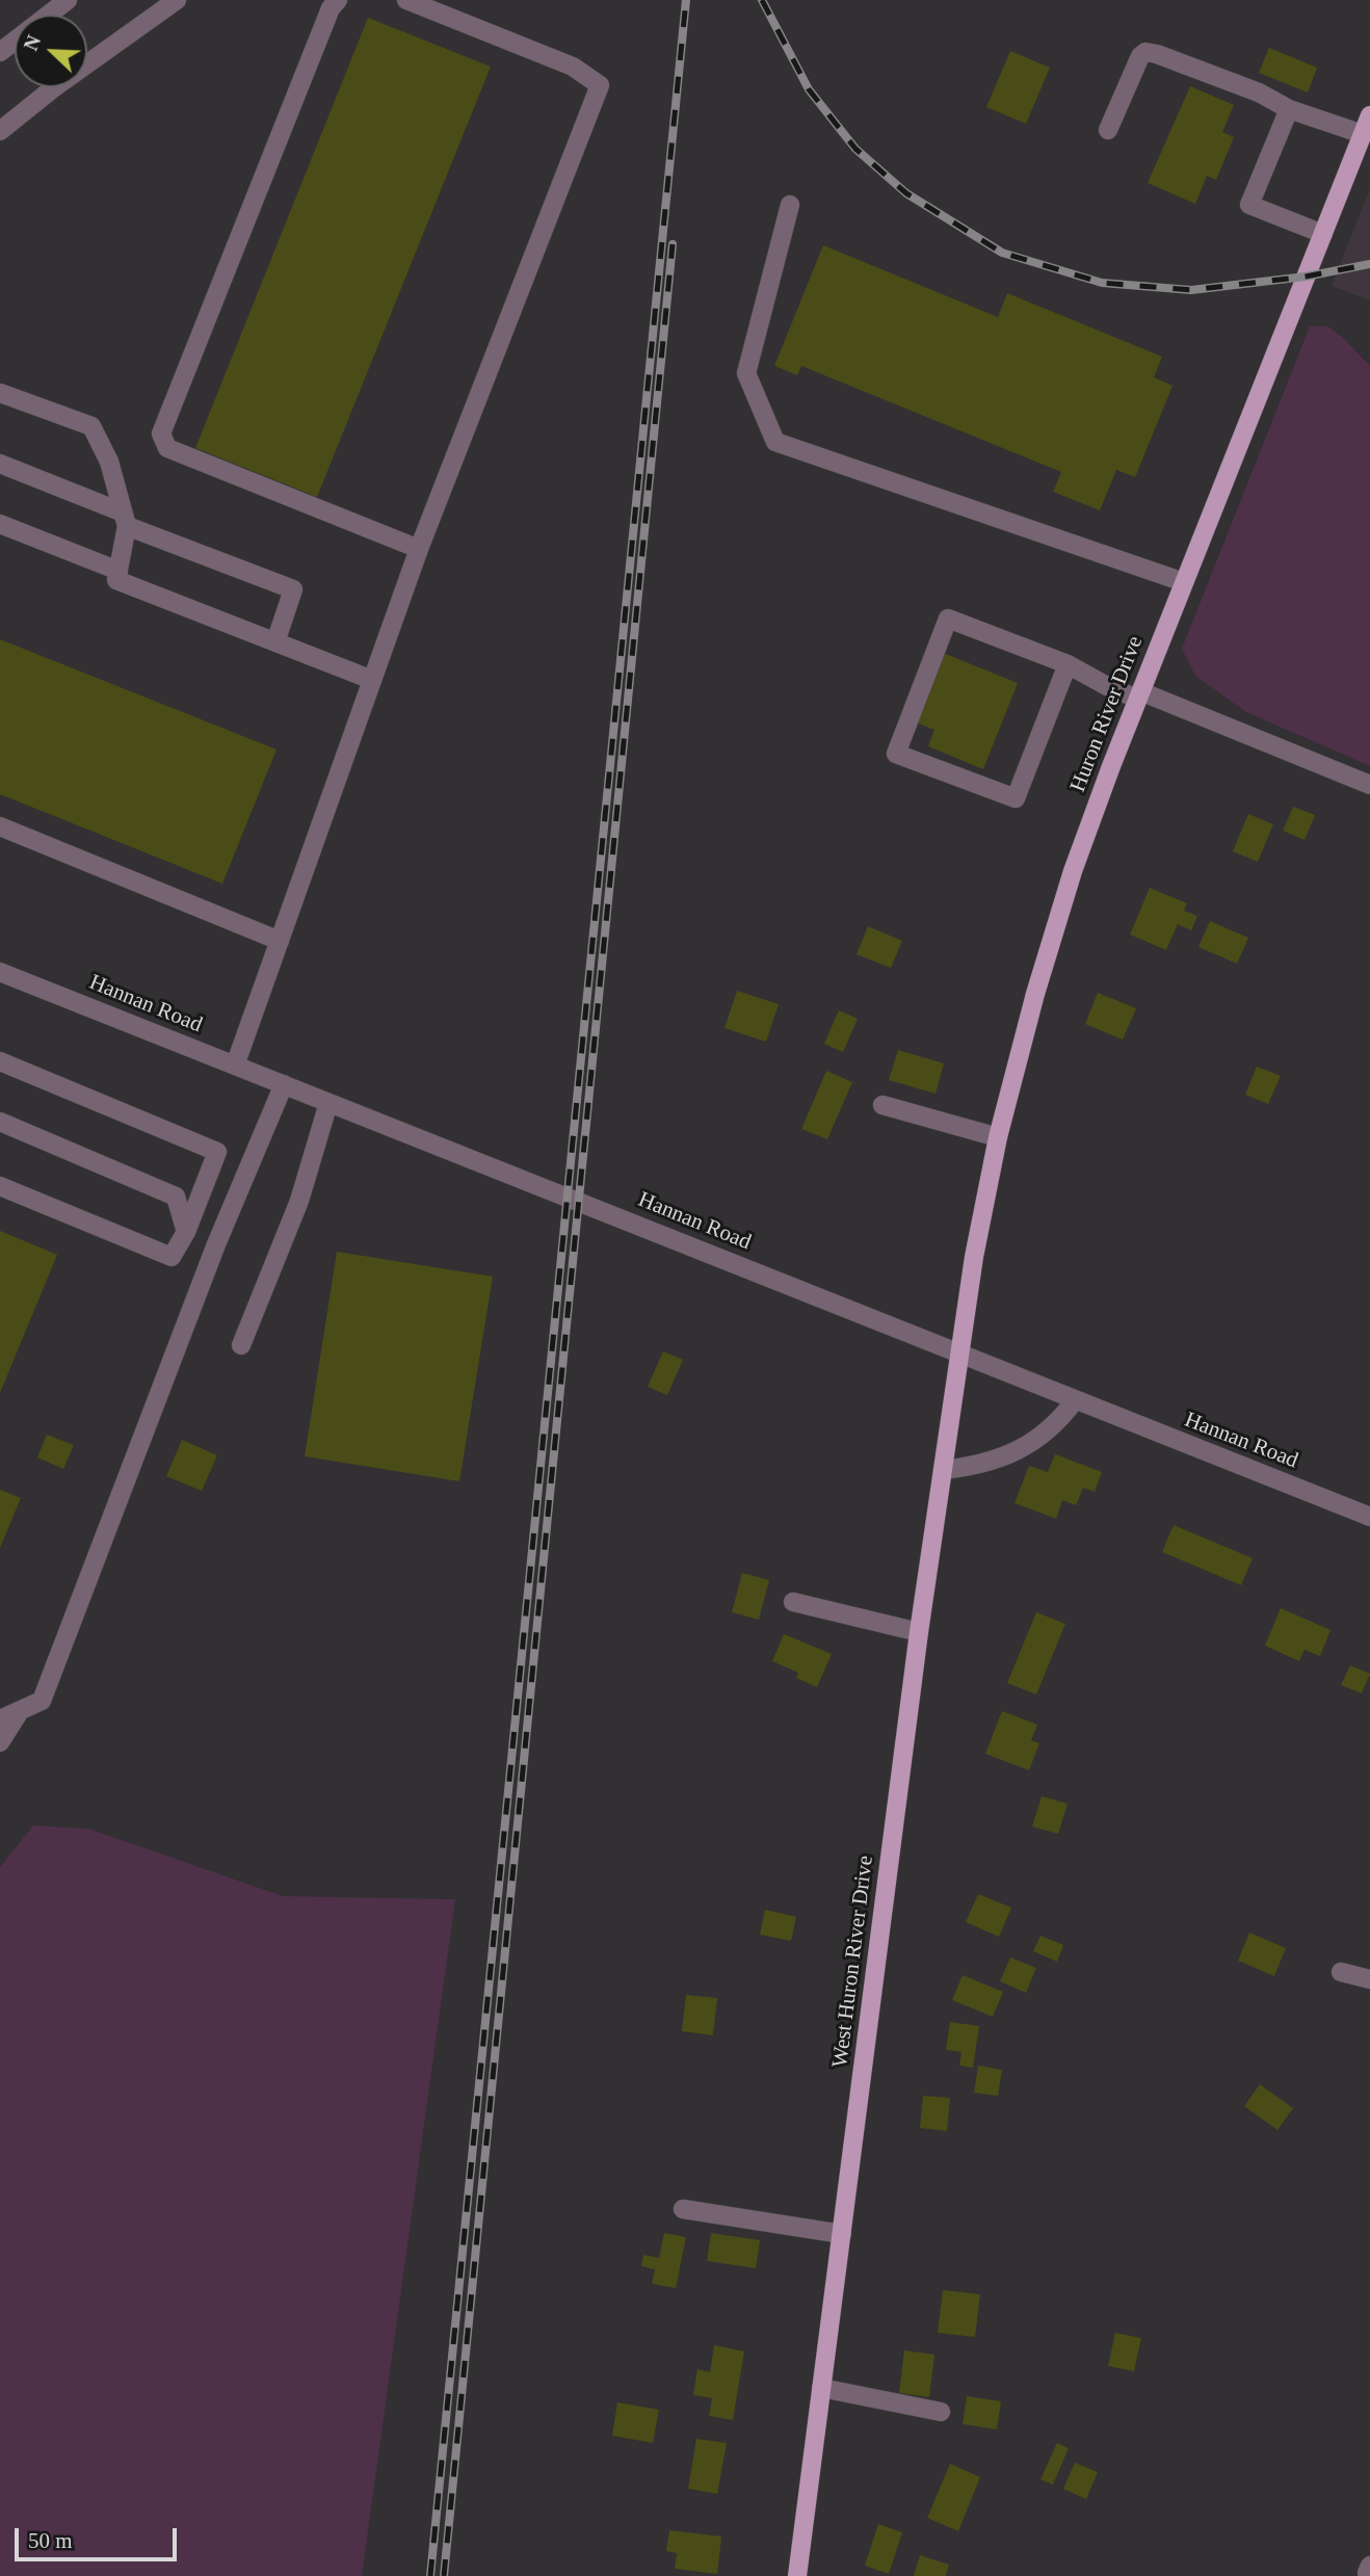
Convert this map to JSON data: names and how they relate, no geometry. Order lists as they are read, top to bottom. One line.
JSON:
{"streets":{"main road":["Huron River Drive","West Huron River Drive"],"street":["Hannan Road"]},"crossings":[["Huron River Drive","Hannan Road"],["Huron River Drive","West Huron River Drive"],["Hannan Road","West Huron River Drive"]],"scale_bar":"50 m","north":"top left"}
